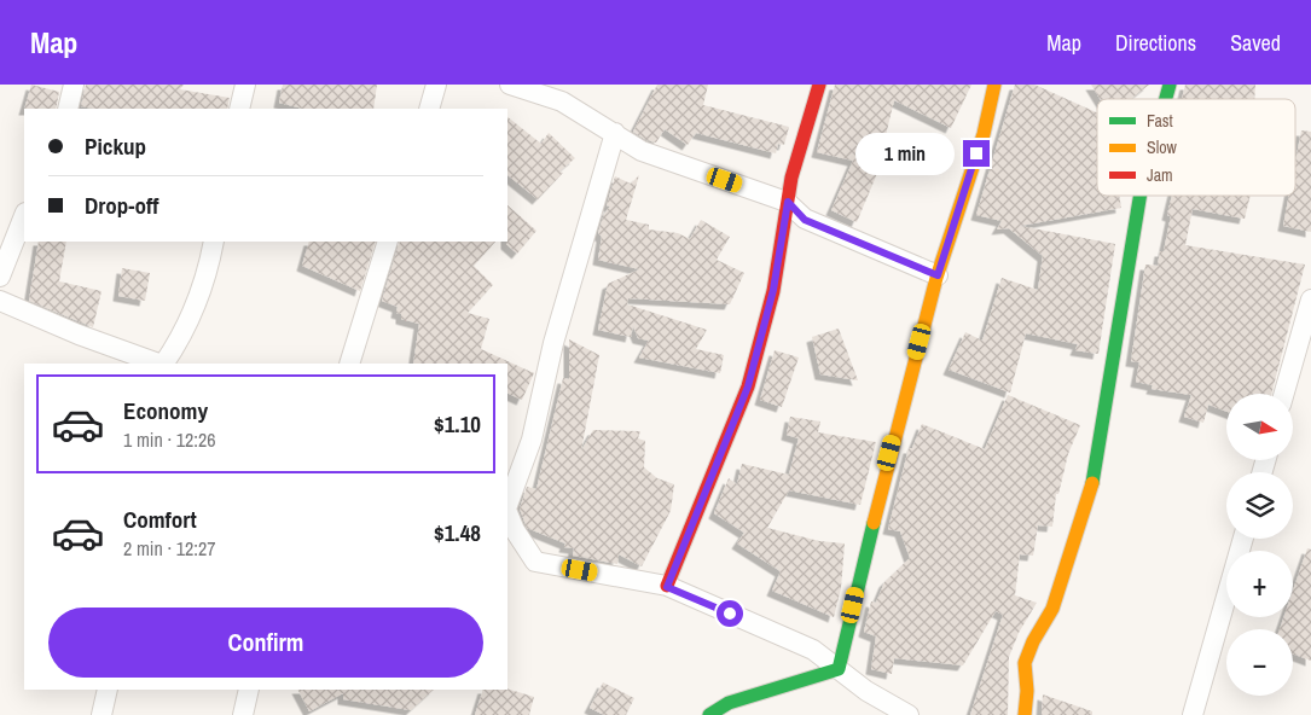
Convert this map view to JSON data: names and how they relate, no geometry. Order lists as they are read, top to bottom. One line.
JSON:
{"legend":["Fast","Slow","Jam"],"north":"right","page":{"header":"Map","nav":["Map","Directions","Saved"],"banner":["Pickup","Drop-off"],"bubble":"1 min","list":[{"name":"Economy","note":"1 min · 12:26","value":"$1.10"},{"name":"Comfort","note":"2 min · 12:27","value":"$1.48"}],"map_buttons":["+","−"],"buttons":"Confirm"}}
